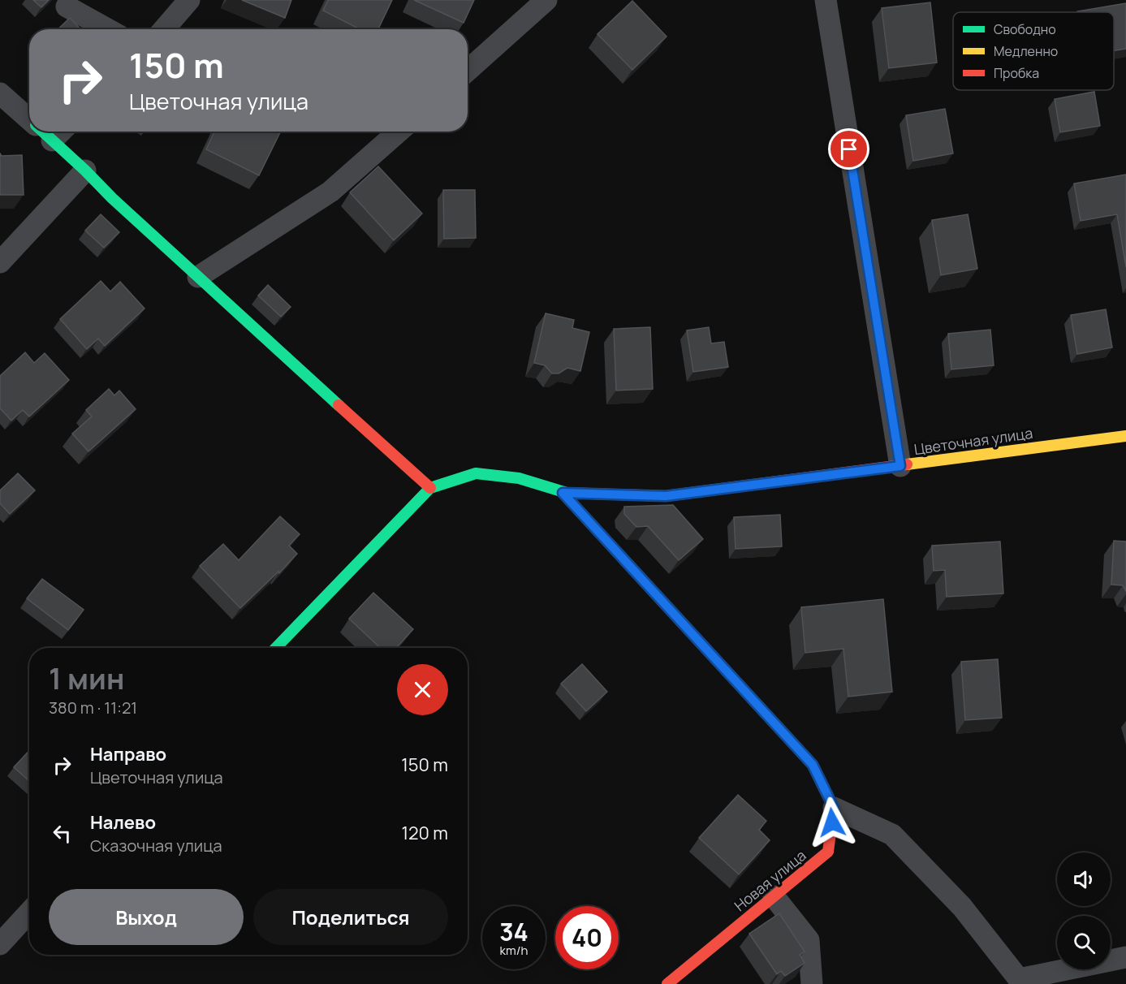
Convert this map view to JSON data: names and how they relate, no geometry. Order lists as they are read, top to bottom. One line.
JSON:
{"streets":{"street":["Цветочная улица","Новая улица"]},"legend":["Свободно","Медленно","Пробка"],"page":{"turn":["150 m","Цветочная улица"],"heading":["1 мин","380 m · 11:21"],"list":[{"name":"Направо","note":"Цветочная улица","value":"150 m"},{"name":"Налево","note":"Сказочная улица","value":"120 m"}],"buttons":["Выход","Поделиться"],"speed":"34 km/h","limit":"40"}}
